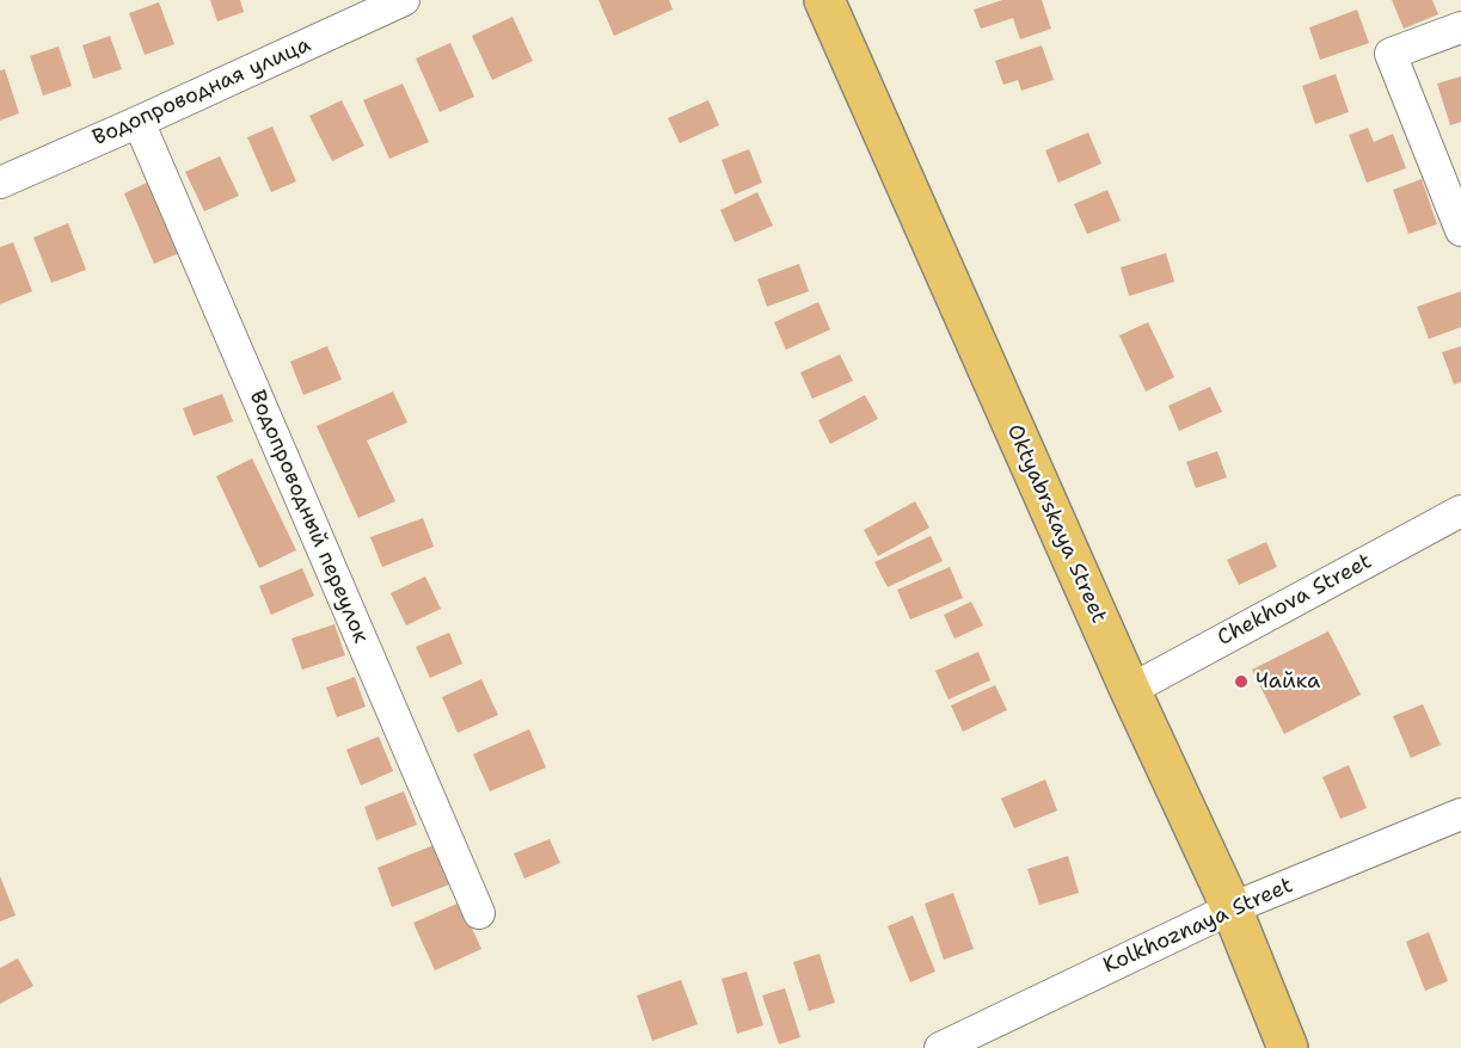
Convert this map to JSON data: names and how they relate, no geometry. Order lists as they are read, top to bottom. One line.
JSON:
{"streets":{"main road":["Oktyabrskaya Street"],"street":["Водопроводная улица","Водопроводный переулок","Chekhova Street","Kolkhoznaya Street"]},"crossings":[["Водопроводная улица","Водопроводный переулок"],["Oktyabrskaya Street","Chekhova Street"],["Oktyabrskaya Street","Kolkhoznaya Street"]],"places":["Чайка"]}
